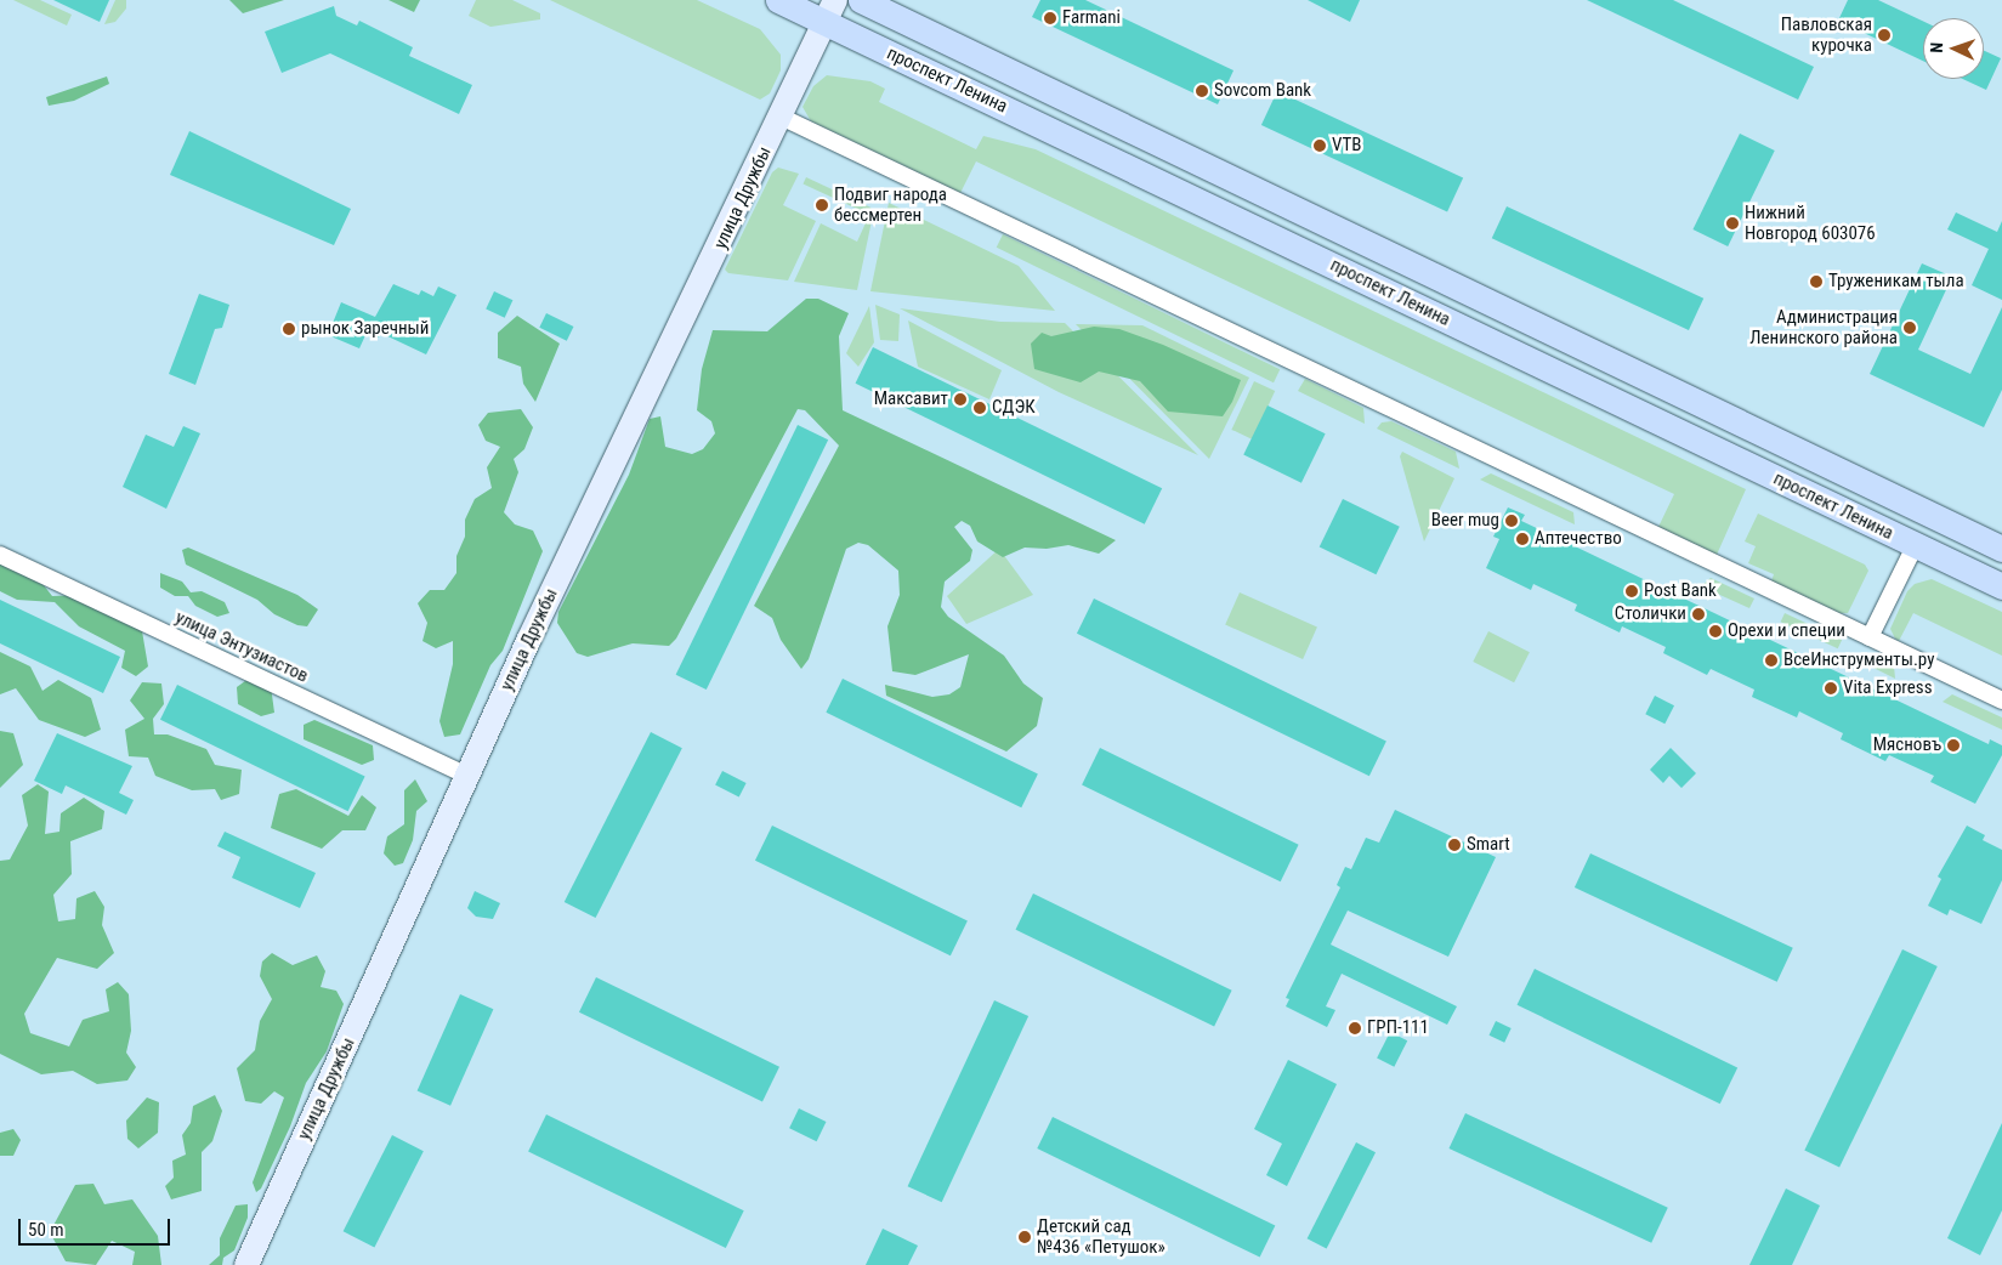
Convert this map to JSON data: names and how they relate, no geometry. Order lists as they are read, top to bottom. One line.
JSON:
{"streets":{"main road":["проспект Ленина"],"street":["улица Дружбы","улица Энтузиастов"]},"crossings":[["проспект Ленина","улица Дружбы"],["улица Дружбы","улица Энтузиастов"]],"places":["Farmani","Павловская курочка","Sovcom Bank","VTB","Подвиг народа бессмертен","Нижний Новгород 603076","Труженикам тыла","Администрация Ленинского района","рынок Заречный","Максавит","СДЭК","Beer mug","Аптечество","Post Bank","Столички","Орехи и специи","ВсеИнструменты.ру","Vita Express","Мясновъ","Smart","ГРП-111","Детский сад №436 «Петушок»"],"scale_bar":"50 m","north":"left"}
